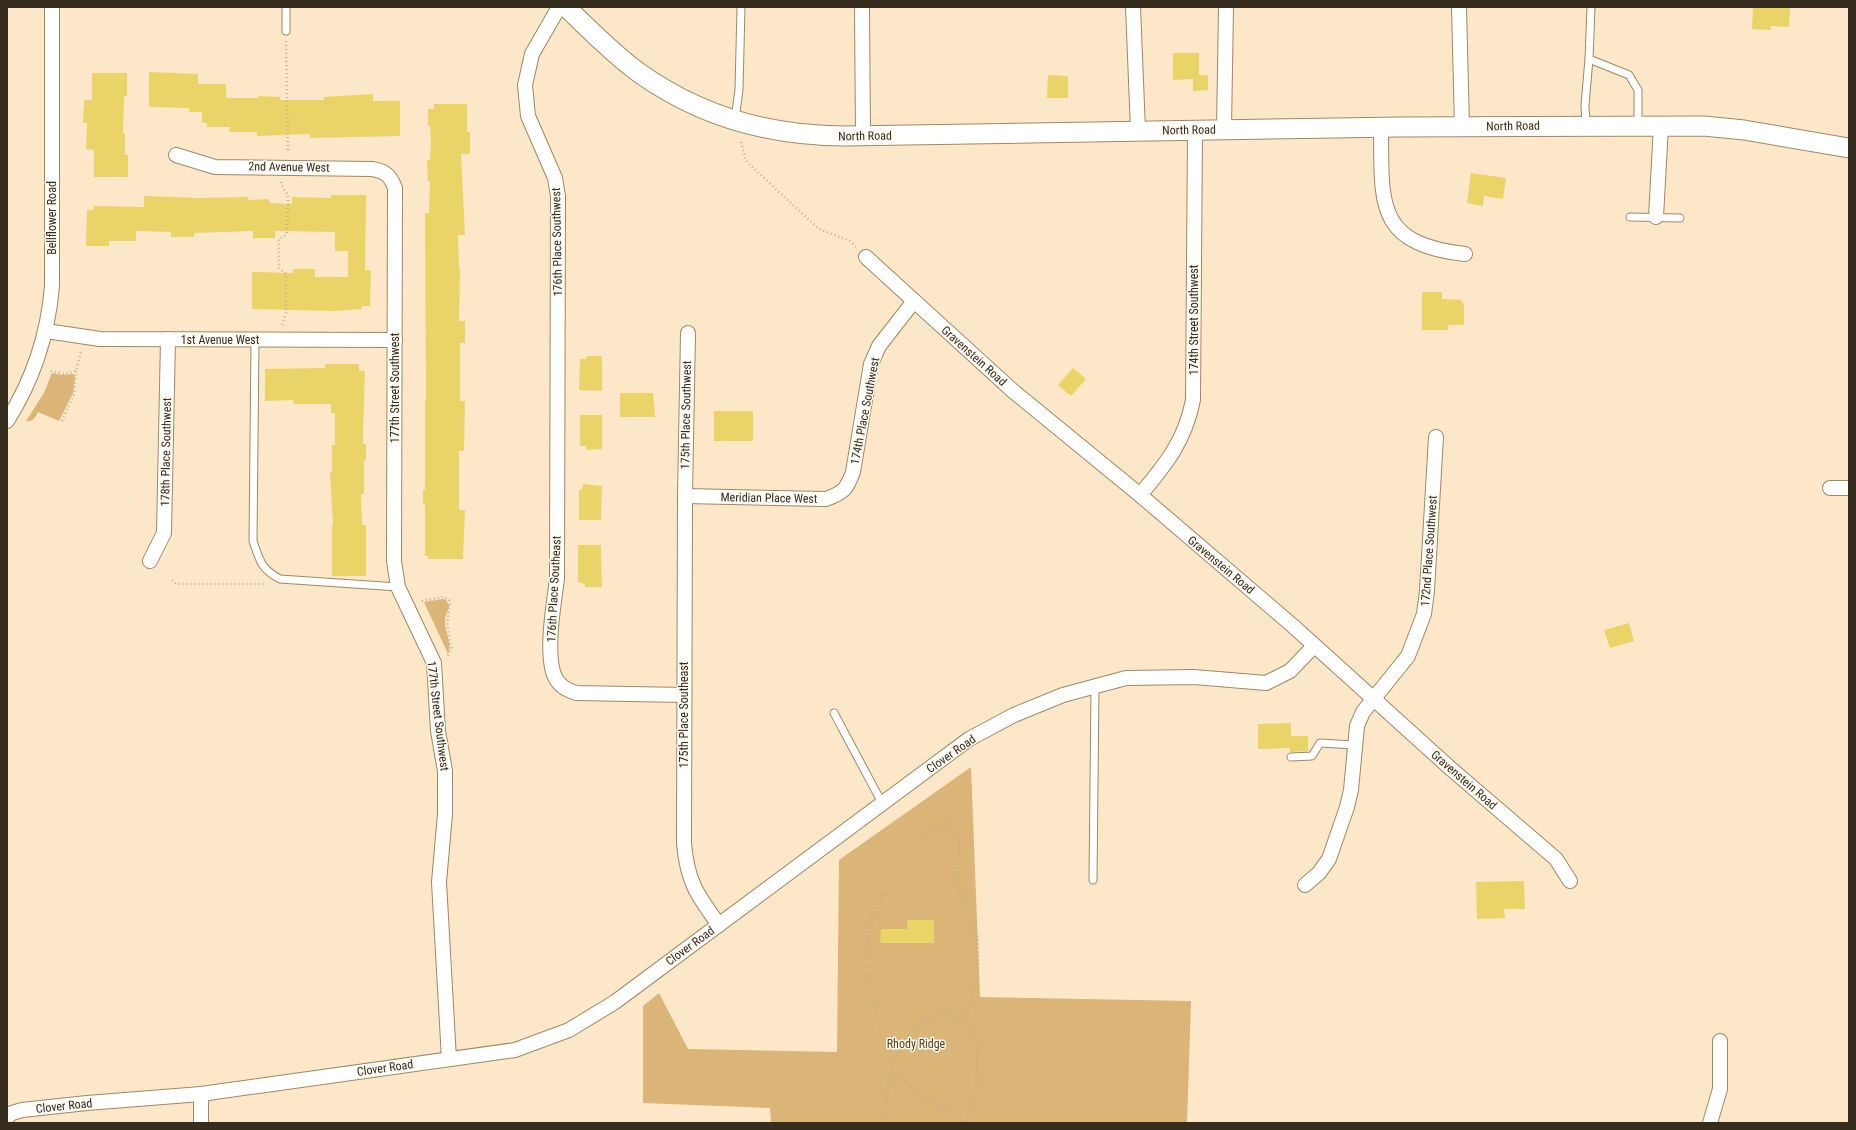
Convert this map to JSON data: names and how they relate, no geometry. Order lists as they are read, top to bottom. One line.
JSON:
{"streets":{"street":["North Road","2nd Avenue West","Bellflower Road","176th Place Southwest","174th Street Southwest","1st Avenue West","Gravenstein Road","177th Street Southwest","174th Place Southwest","175th Place Southwest","178th Place Southwest","Meridian Place West","172nd Place Southwest","176th Place Southeast","175th Place Southeast","Clover Road"]},"crossings":[["North Road","174th Street Southwest"],["2nd Avenue West","177th Street Southwest"],["Bellflower Road","1st Avenue West"],["176th Place Southwest","176th Place Southeast"],["174th Street Southwest","Gravenstein Road"],["1st Avenue West","177th Street Southwest"],["1st Avenue West","178th Place Southwest"],["Gravenstein Road","174th Place Southwest"],["Gravenstein Road","172nd Place Southwest"],["Gravenstein Road","Clover Road"],["177th Street Southwest","Clover Road"],["174th Place Southwest","Meridian Place West"],["175th Place Southwest","Meridian Place West"],["175th Place Southwest","175th Place Southeast"],["Meridian Place West","175th Place Southeast"],["176th Place Southeast","175th Place Southeast"],["175th Place Southeast","Clover Road"]],"parks":["Rhody Ridge"]}
